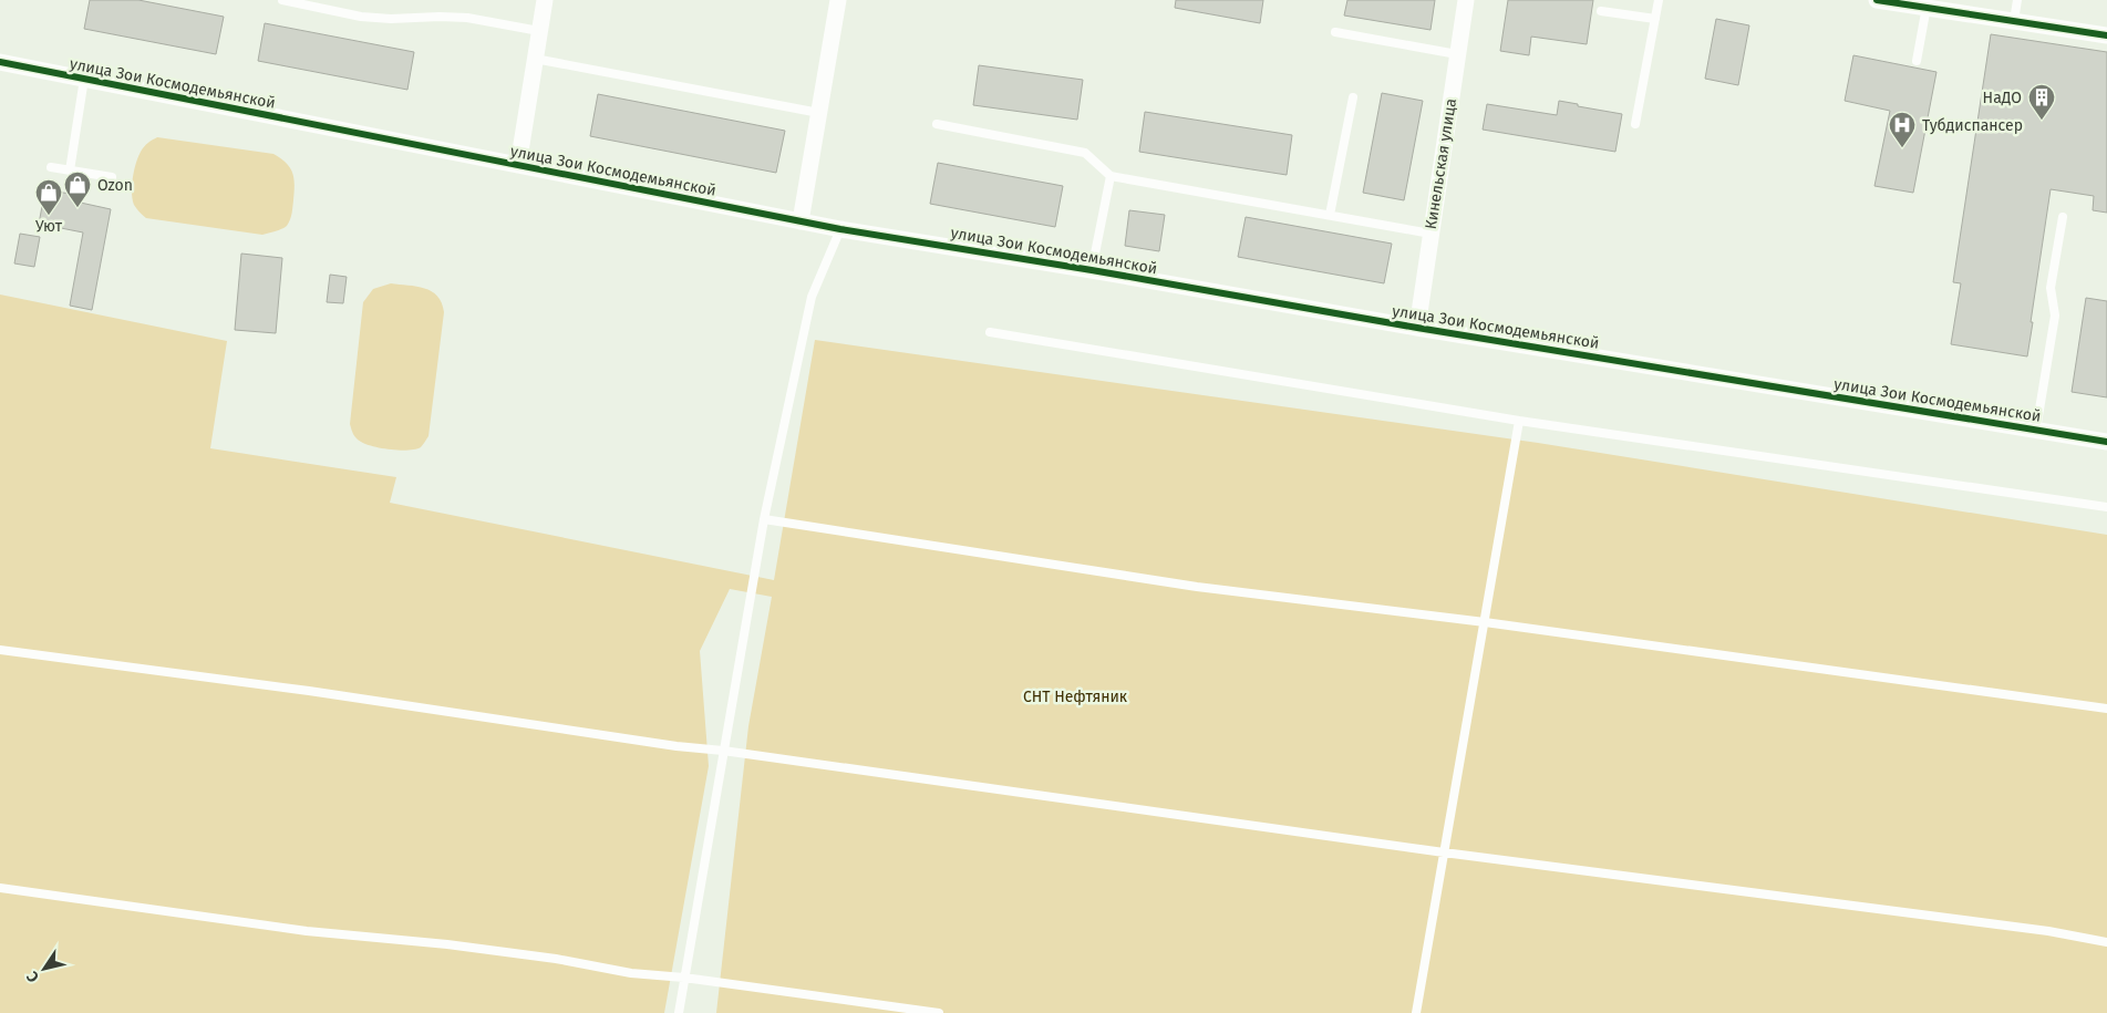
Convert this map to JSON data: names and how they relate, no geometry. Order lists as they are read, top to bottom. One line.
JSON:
{"streets":{"street":["улица Зои Космодемьянской","Кинельская улица"]},"crossings":[["улица Зои Космодемьянской","Кинельская улица"]],"parks":["СНТ Нефтяник"],"places":{"building":["НаДО"],"hospital":["Тубдиспансер"],"shop":["Ozon","Уют"]},"north":"bottom left"}
